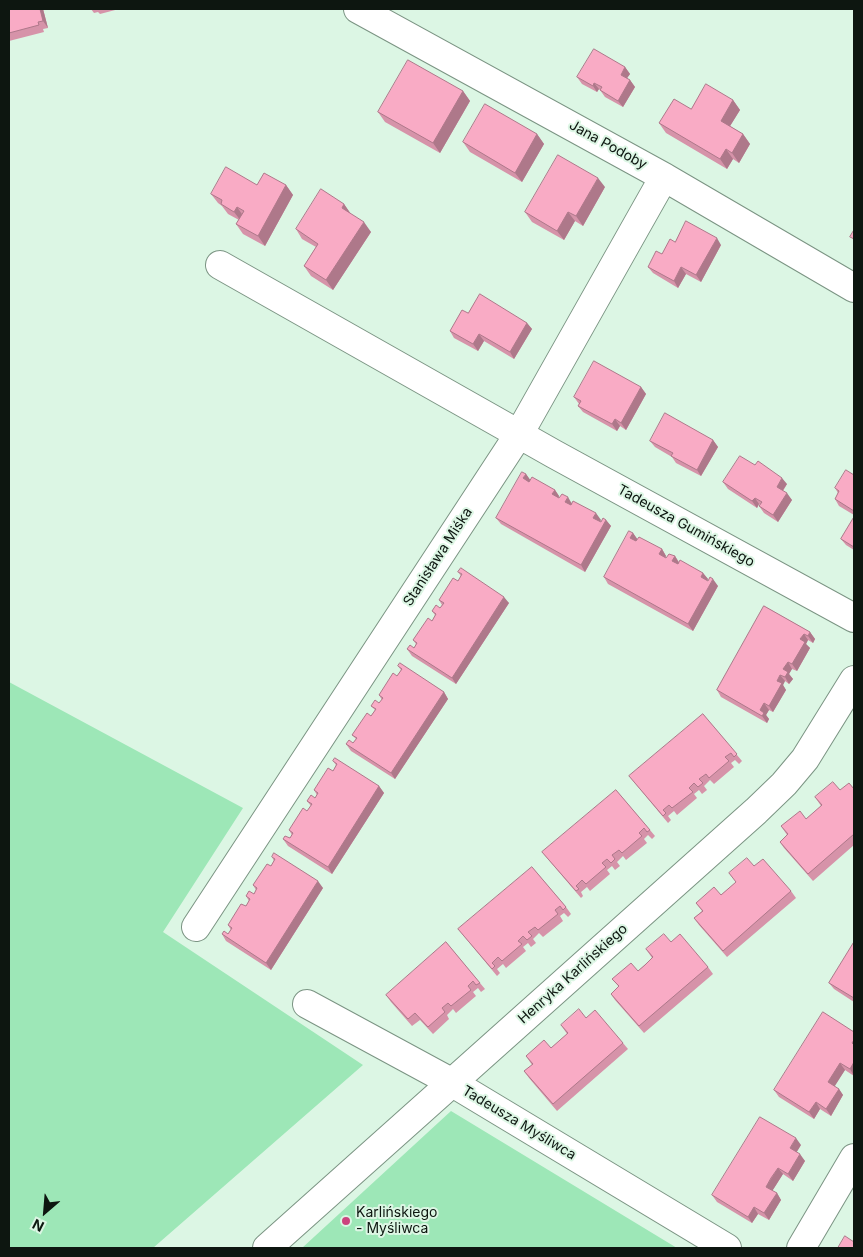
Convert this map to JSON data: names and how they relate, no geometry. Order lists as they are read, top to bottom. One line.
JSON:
{"streets":{"street":["Jana Podoby","Tadeusza Gumińskiego","Stanisława Miśka","Henryka Karlińskiego","Tadeusza Myśliwca"]},"crossings":[["Jana Podoby","Stanisława Miśka"],["Tadeusza Gumińskiego","Stanisława Miśka"],["Henryka Karlińskiego","Tadeusza Myśliwca"]],"places":["Karlińskiego - Myśliwca"],"north":"bottom left"}
